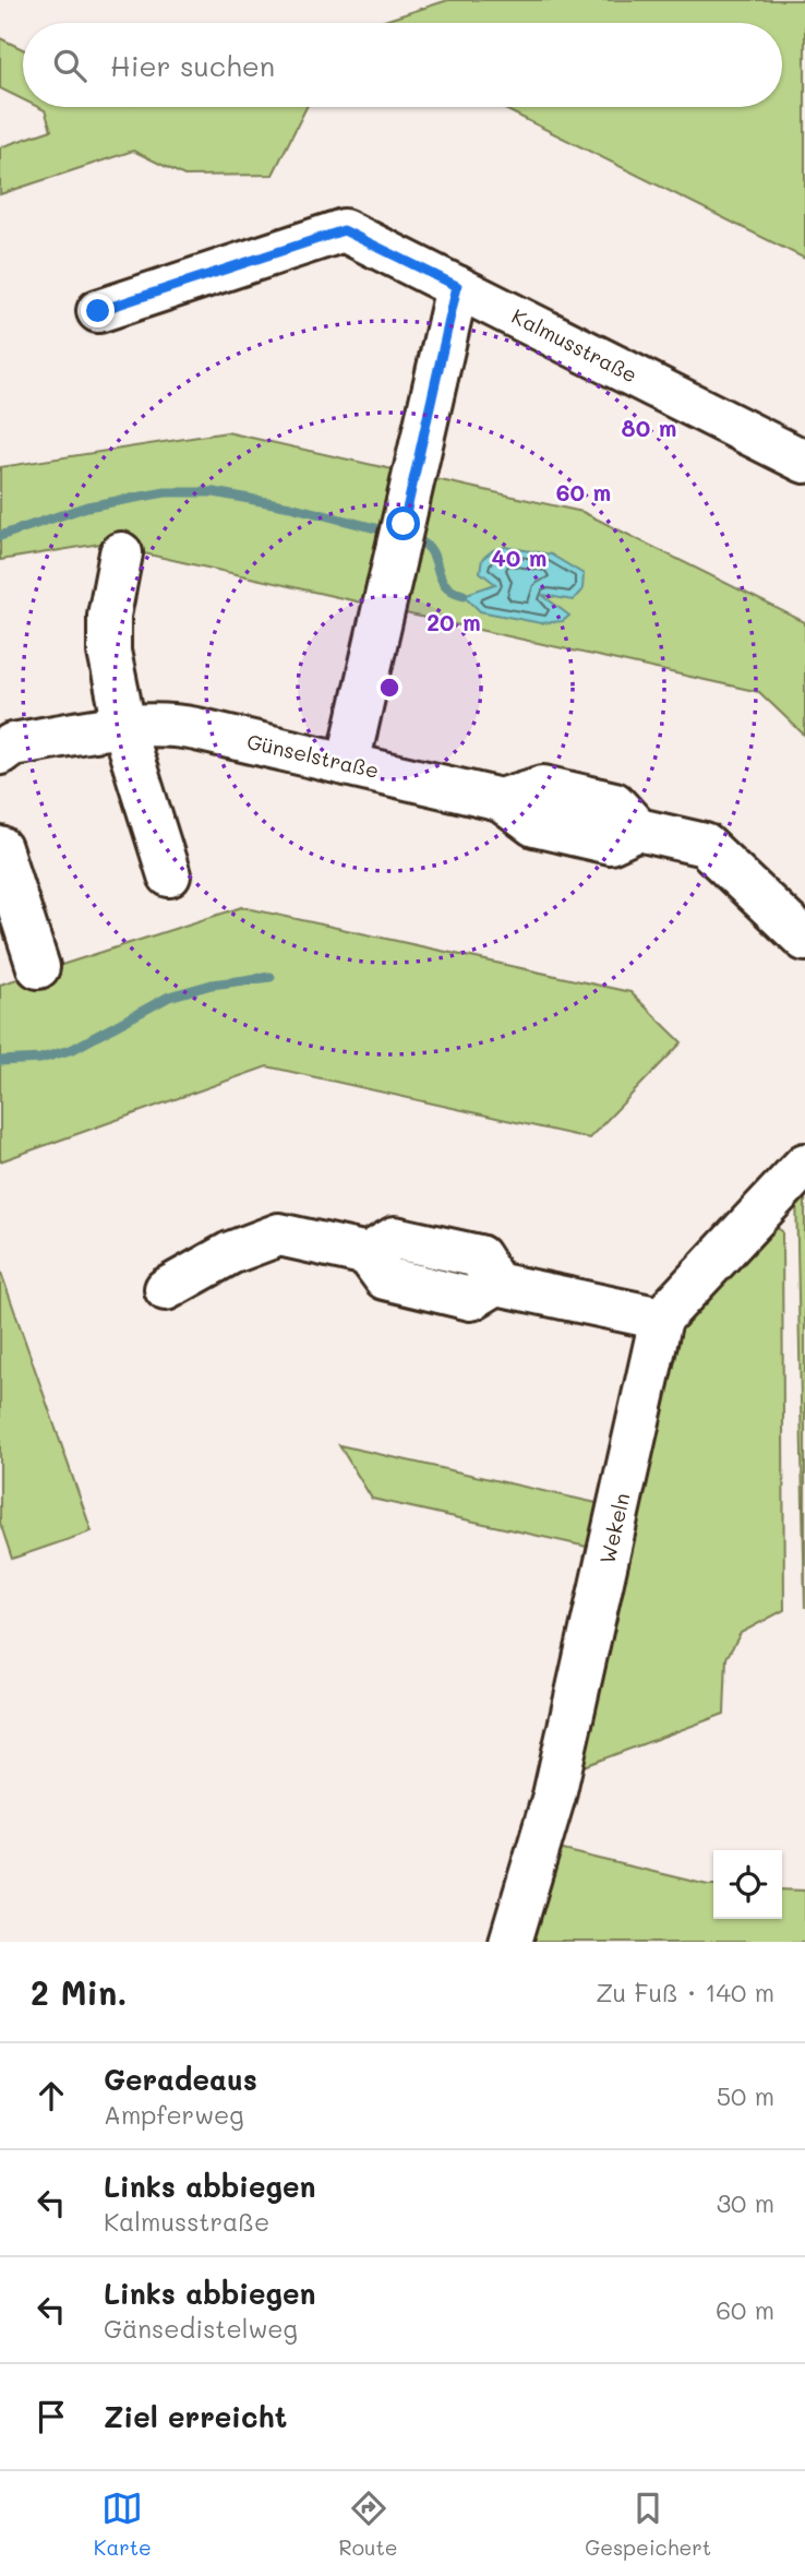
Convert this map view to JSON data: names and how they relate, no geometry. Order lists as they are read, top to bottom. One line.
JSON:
{"streets":{"street":["Kalmusstraße","Günselstraße","Wekeln"]},"page":{"search":"Hier suchen","heading":["2 Min.","Zu Fuß · 140 m"],"list":[["Geradeaus","Ampferweg","50 m"],["Links abbiegen","Kalmusstraße","30 m"],["Links abbiegen","Gänsedistelweg","60 m"],"Ziel erreicht"],"nav":["Karte","Route","Gespeichert"]},"rings":["80 m","60 m","40 m","20 m"]}
